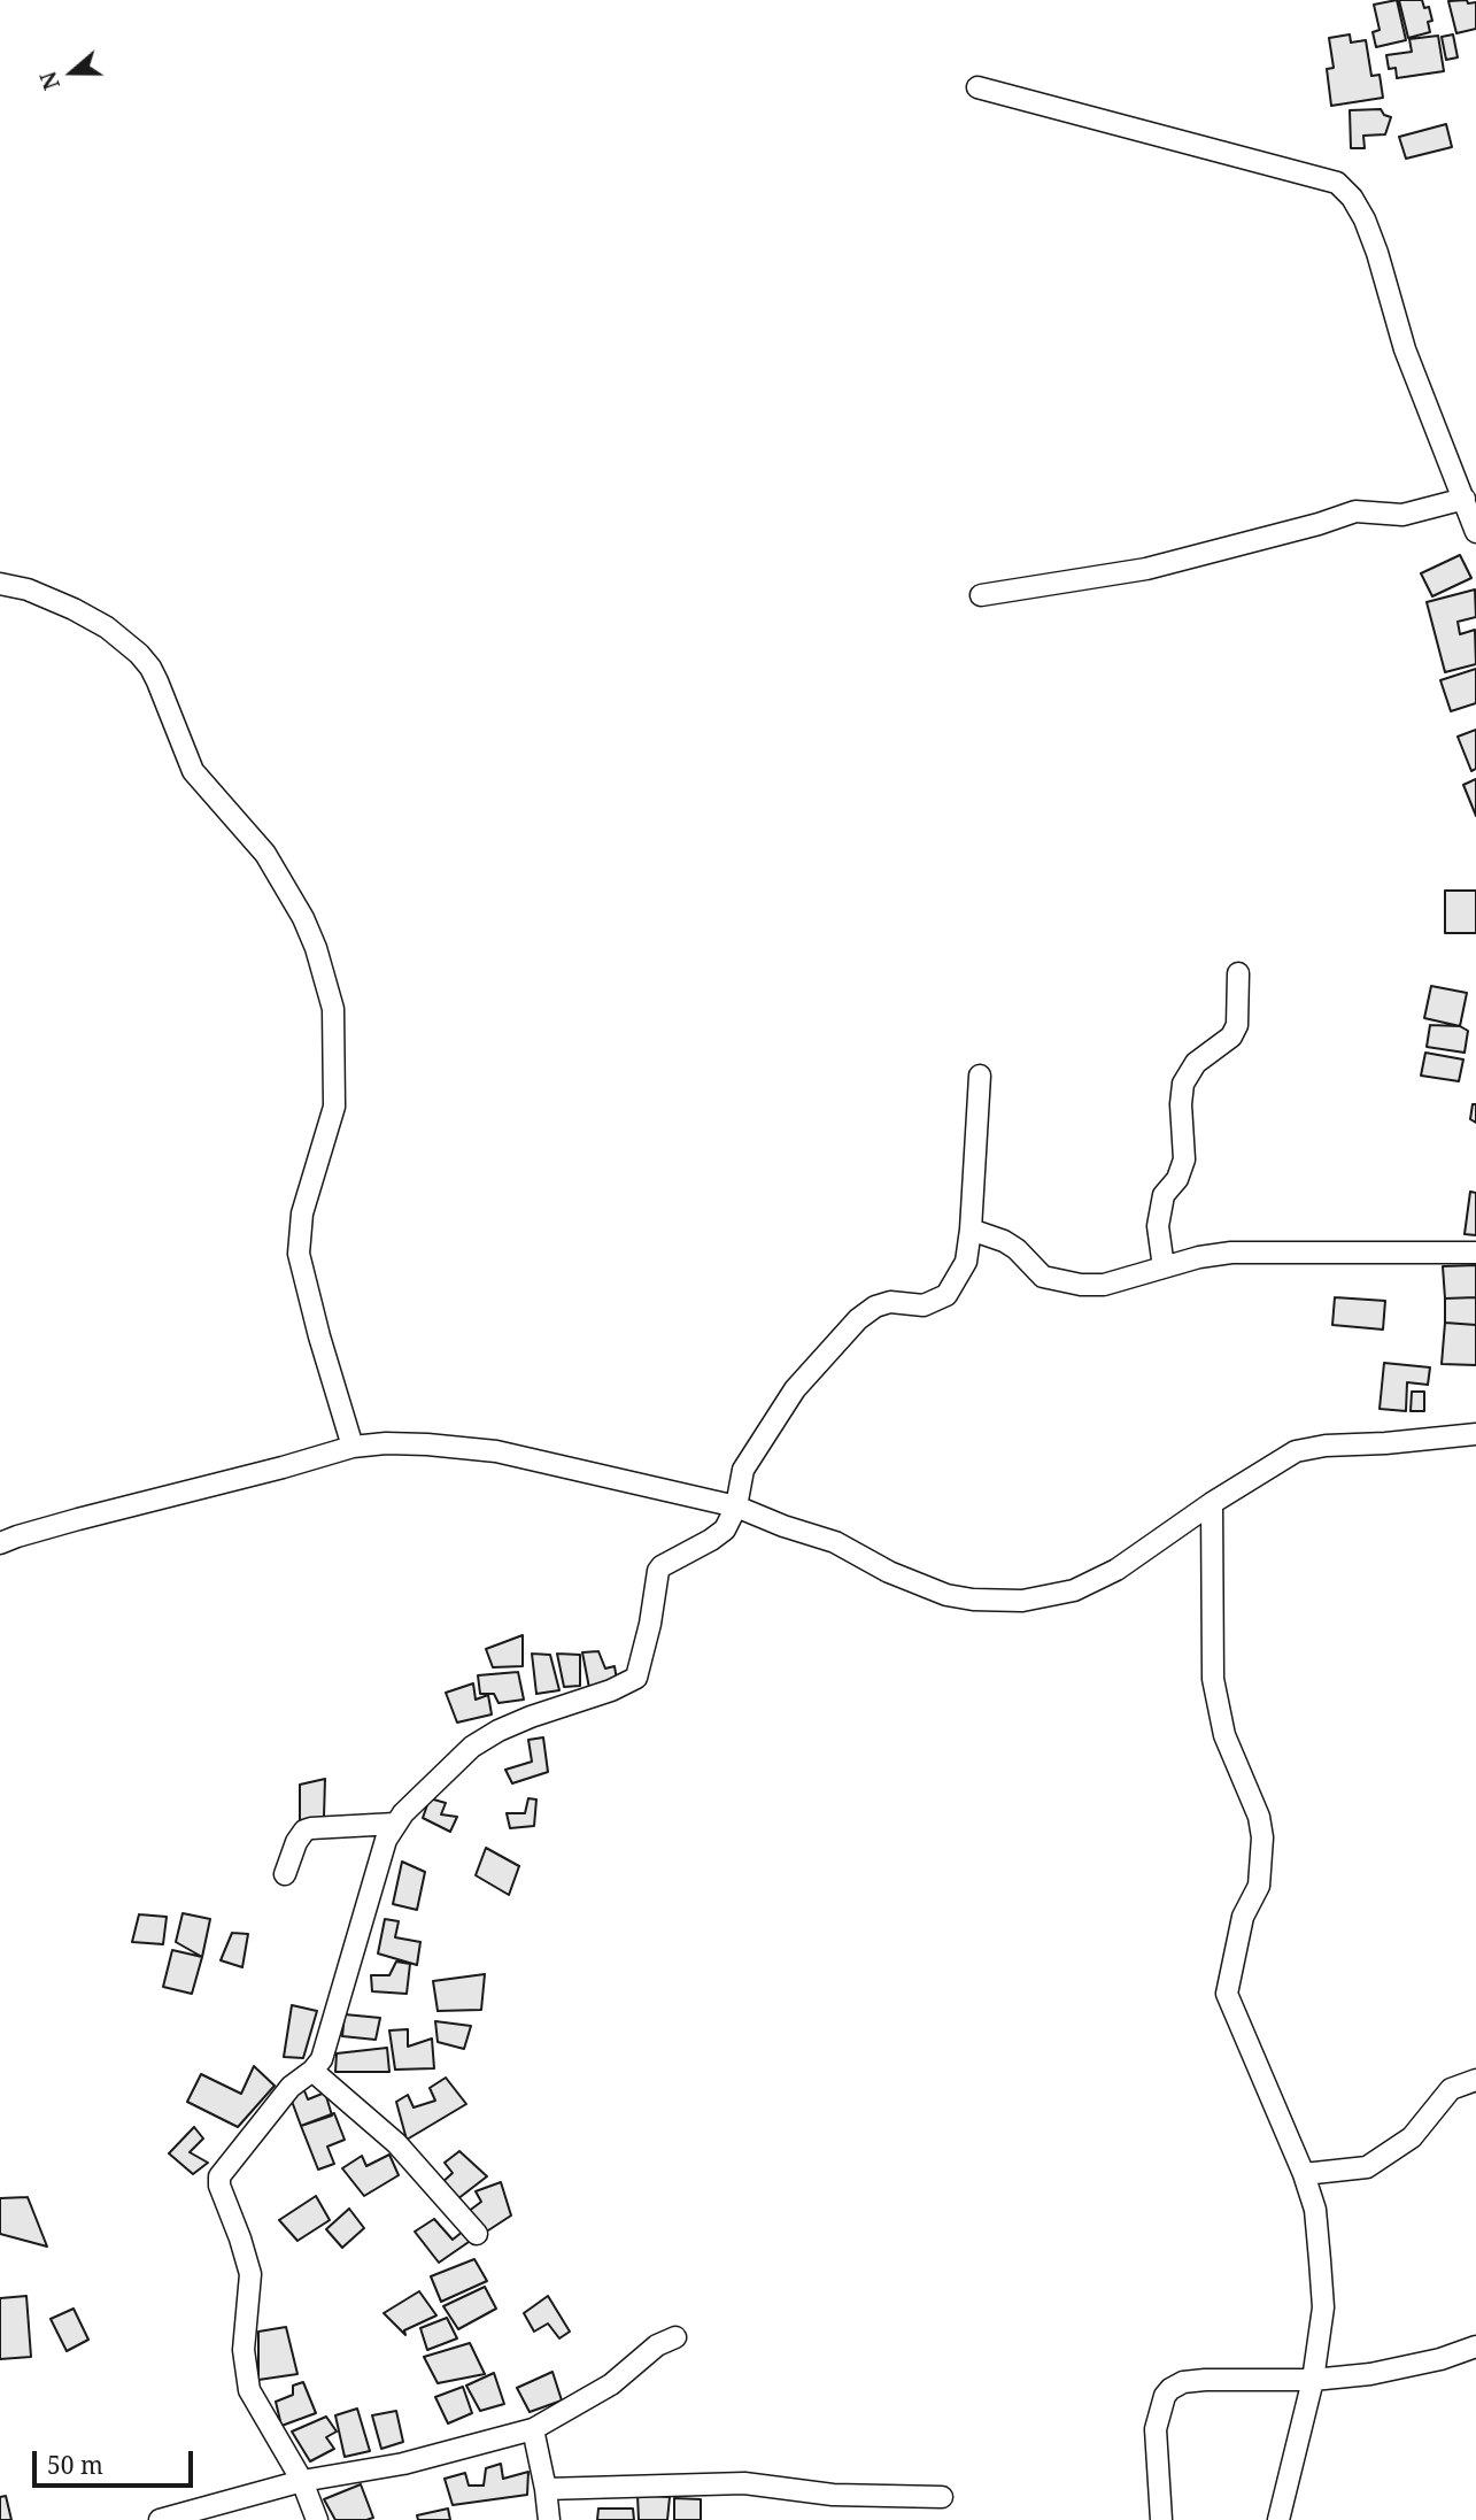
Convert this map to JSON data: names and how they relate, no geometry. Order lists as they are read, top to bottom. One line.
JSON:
{"scale_bar":"50 m","north":"left"}
